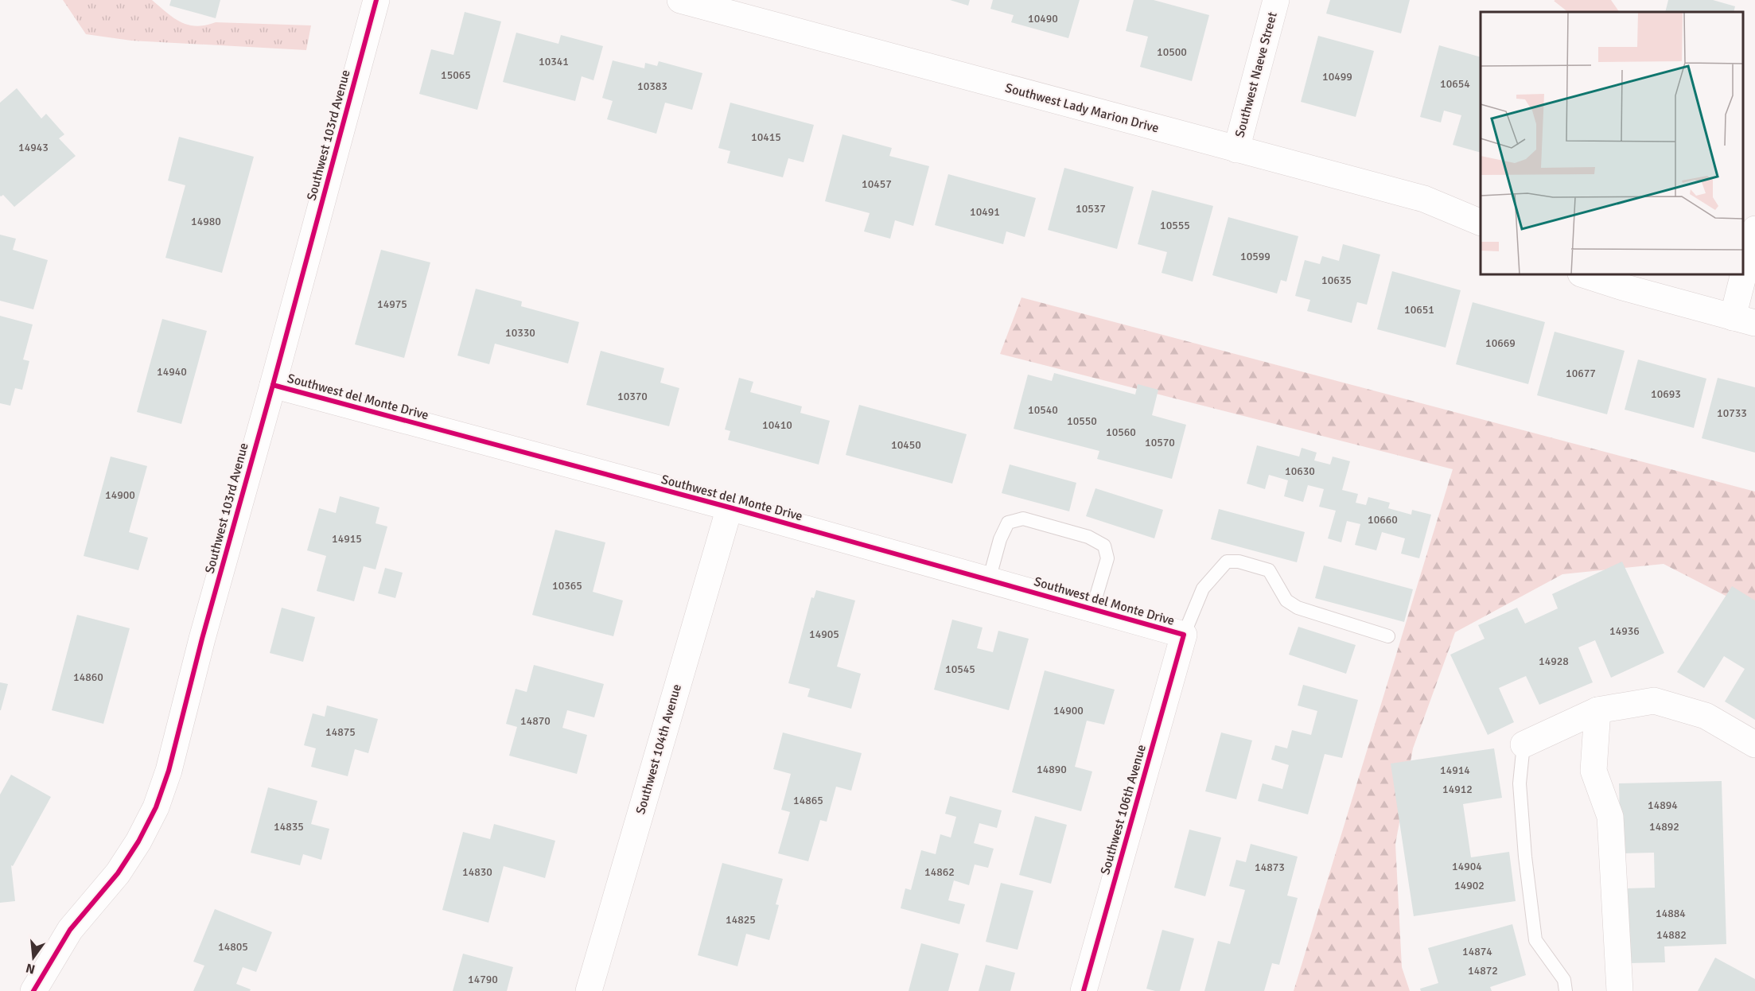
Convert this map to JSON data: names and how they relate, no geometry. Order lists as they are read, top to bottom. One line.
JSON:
{"streets":{"street":["Southwest Naeve Street","Southwest Lady Marion Drive","Southwest 103rd Avenue","Southwest del Monte Drive","Southwest 104th Avenue","Southwest 106th Avenue"]},"crossings":[["Southwest Naeve Street","Southwest Lady Marion Drive"],["Southwest 103rd Avenue","Southwest del Monte Drive"],["Southwest del Monte Drive","Southwest 104th Avenue"],["Southwest del Monte Drive","Southwest 106th Avenue"]],"house_numbers":["10490","10500","10341","15065","10499","10654","10383","10415","14943","10457","10537","10491","14980","10555","10599","10635","14975","10651","10330","10669","14940","10677","10693","10370","10540","10733","10550","10410","10560","10570","10450","10630","14900","10660","14915","10365","14936","14905","14928","10545","14860","14900","14870","14875","14890","14914","14912","14865","14894","14835","14892","14904","14873","14830","14862","14902","14884","14825","14882","14805","14874","14872","14790"],"north":"bottom"}
